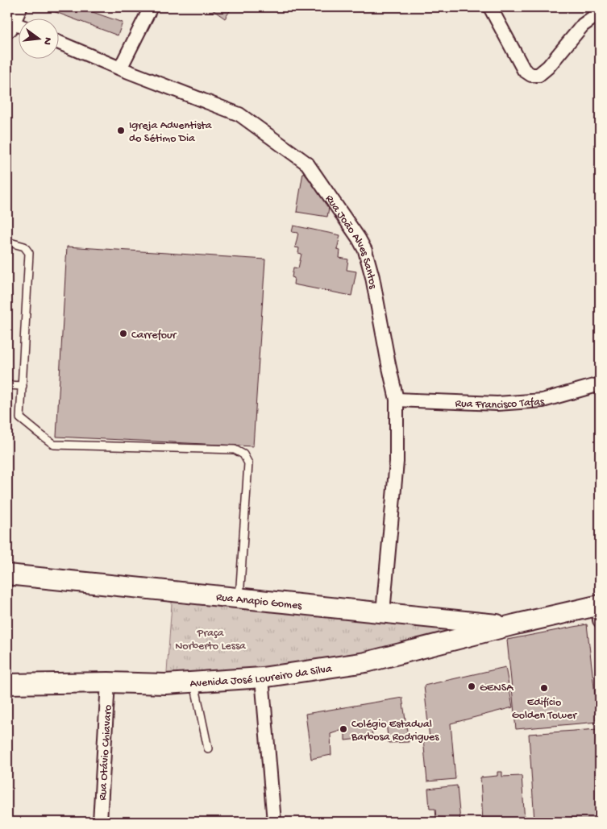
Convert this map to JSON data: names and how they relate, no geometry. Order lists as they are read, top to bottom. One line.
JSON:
{"streets":{"main road":["Rua Anapio Gomes","Avenida José Loureiro da Silva"],"street":["Rua João Alves Santos","Rua Francisco Tafas","Rua Otávio Chiavaro"]},"crossings":[["Rua João Alves Santos","Rua Francisco Tafas"],["Rua João Alves Santos","Rua Anapio Gomes"],["Rua Anapio Gomes","Avenida José Loureiro da Silva"],["Avenida José Loureiro da Silva","Rua Otávio Chiavaro"]],"parks":["Praça Norberto Lessa"],"places":["Igreja Adventista do Sétimo Dia","Carrefour","GENSA","Edifício Golden Tower","Colégio Estadual Barbosa Rodrigues"],"north":"right"}
